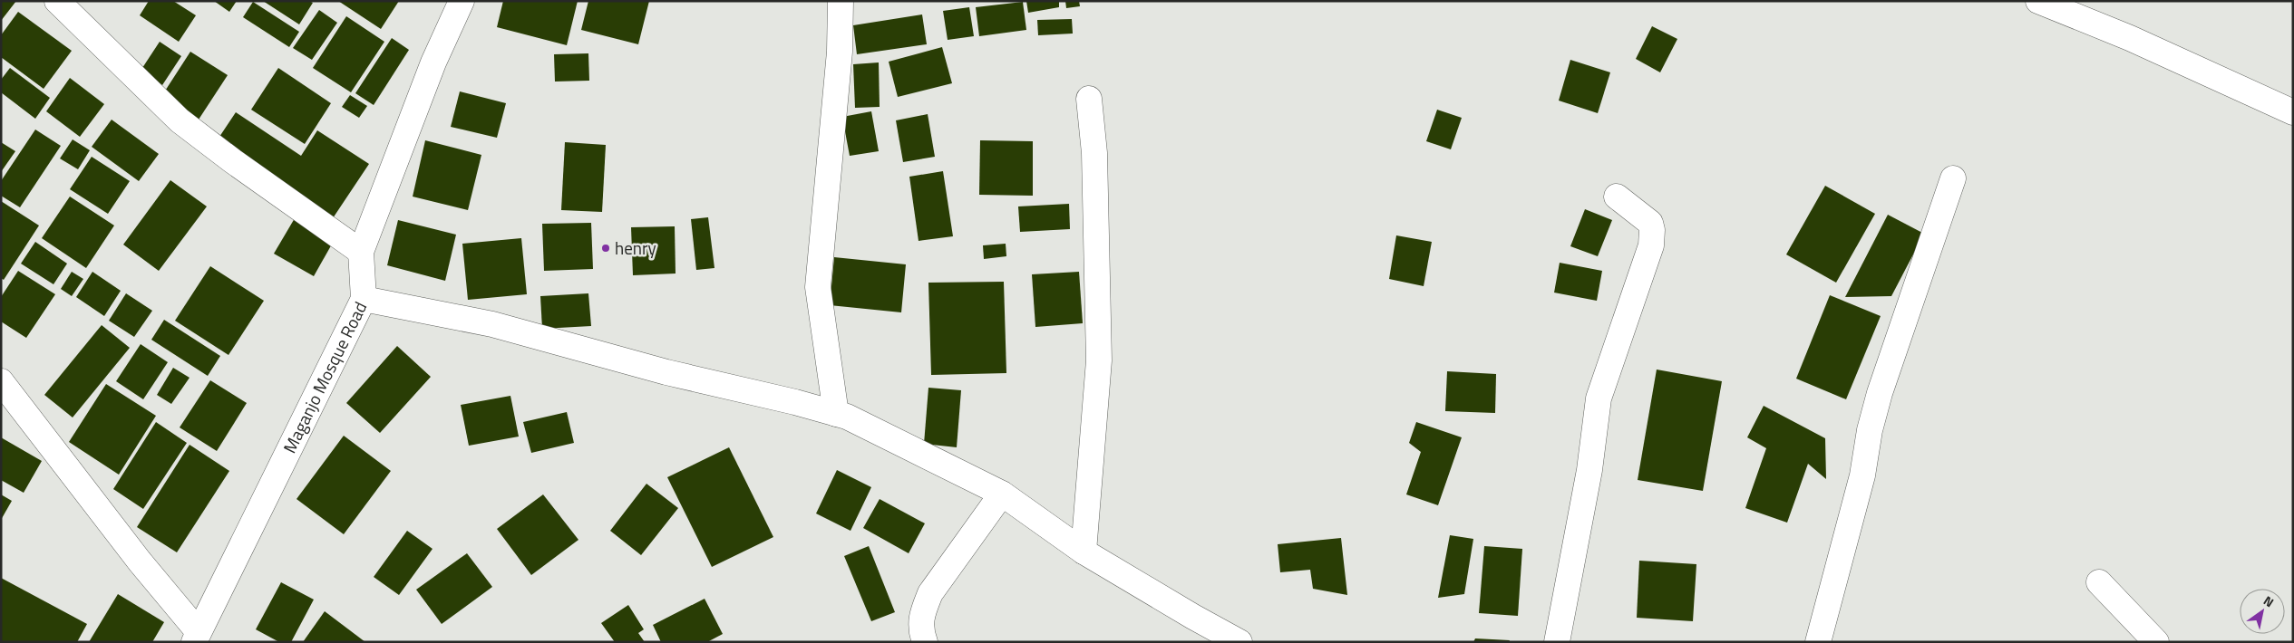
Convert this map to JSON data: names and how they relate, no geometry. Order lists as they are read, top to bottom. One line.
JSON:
{"streets":{"street":["Maganjo Mosque Road"]},"places":["henry"],"north":"top right"}
